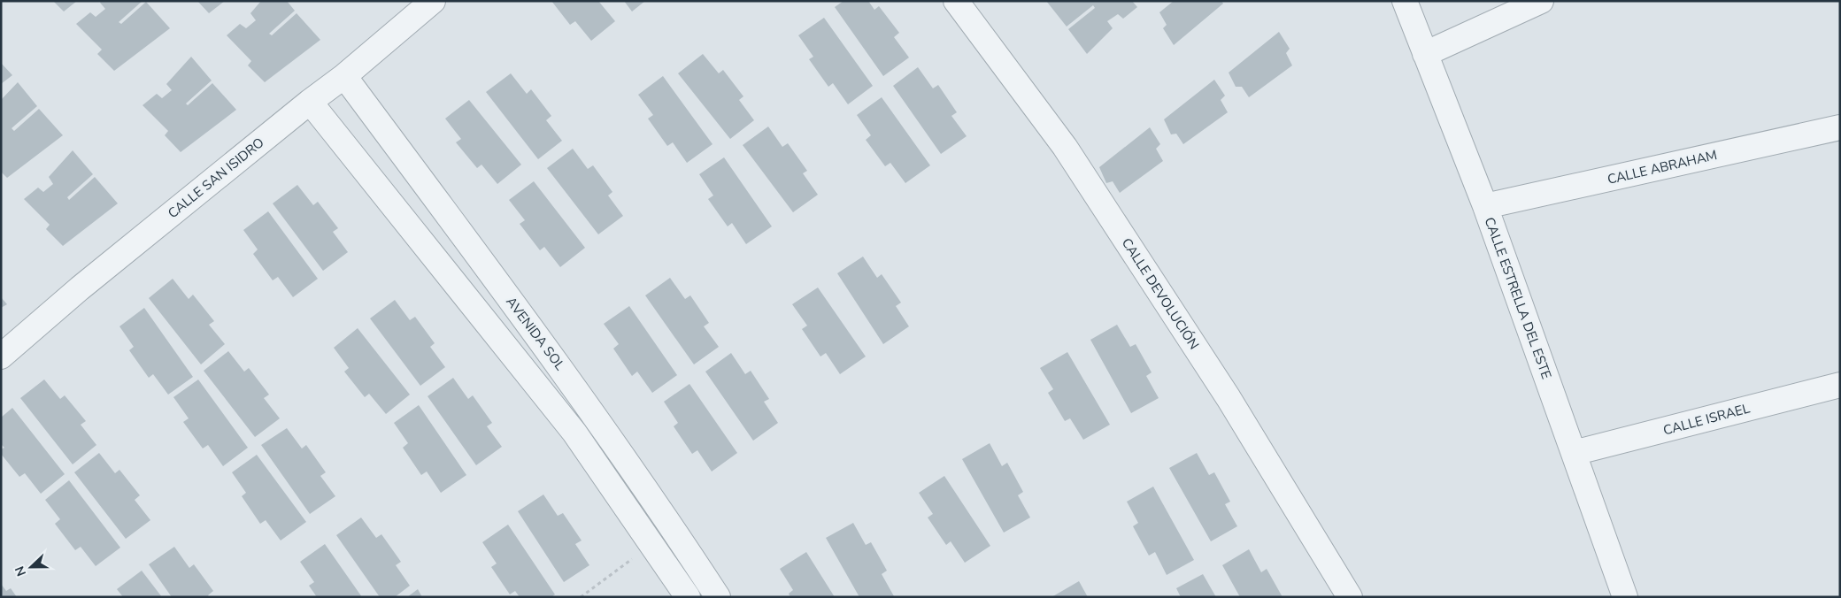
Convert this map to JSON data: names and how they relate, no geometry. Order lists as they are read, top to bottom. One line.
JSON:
{"streets":{"street":["CALLE ABRAHAM","CALLE SAN ISIDRO","CALLE DEVOLUCIÓN","CALLE ESTRELLA DEL ESTE","AVENIDA SOL","CALLE ISRAEL"]},"crossings":[["CALLE ABRAHAM","CALLE ESTRELLA DEL ESTE"],["CALLE SAN ISIDRO","AVENIDA SOL"],["CALLE ESTRELLA DEL ESTE","CALLE ISRAEL"]],"north":"left"}
